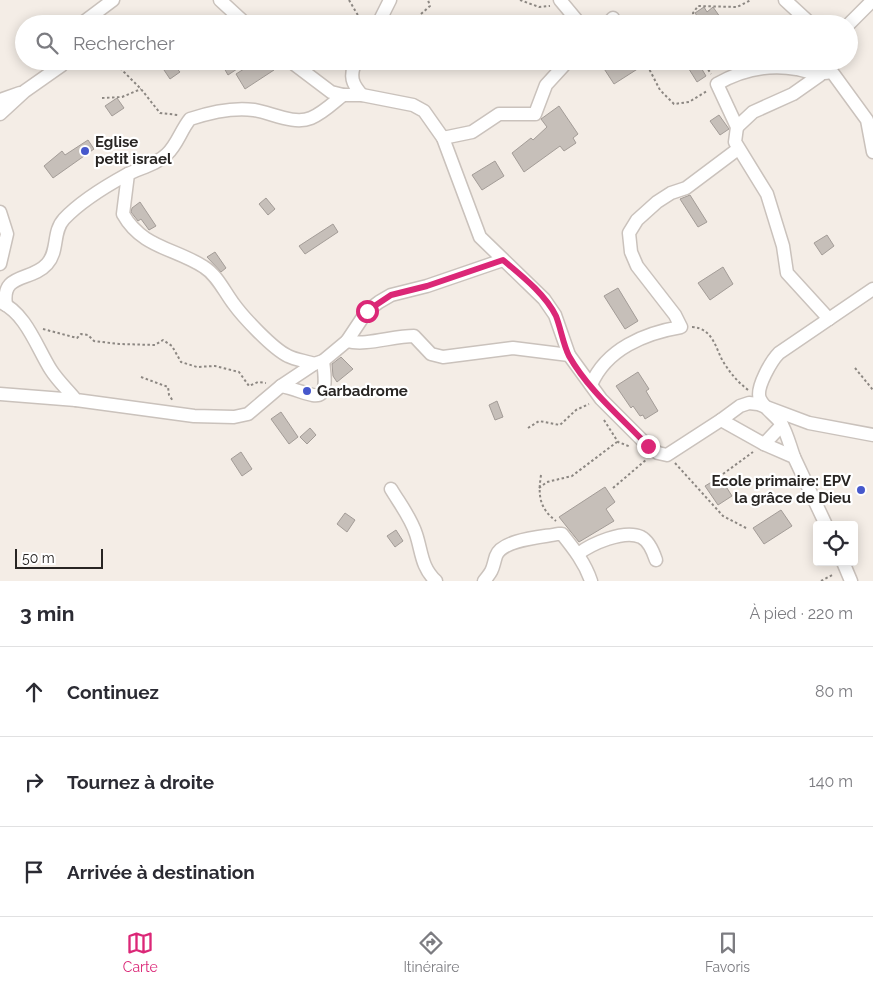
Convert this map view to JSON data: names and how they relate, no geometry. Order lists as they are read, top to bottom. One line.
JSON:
{"places":["Eglise petit israel","Garbadrome","Ecole primaire: EPV la grâce de Dieu"],"scale_bar":"50 m","page":{"search":"Rechercher","scale":"50 m","heading":["3 min","À pied · 220 m"],"list":[["Continuez","80 m"],["Tournez à droite","140 m"],"Arrivée à destination"],"nav":["Carte","Itinéraire","Favoris"]}}
